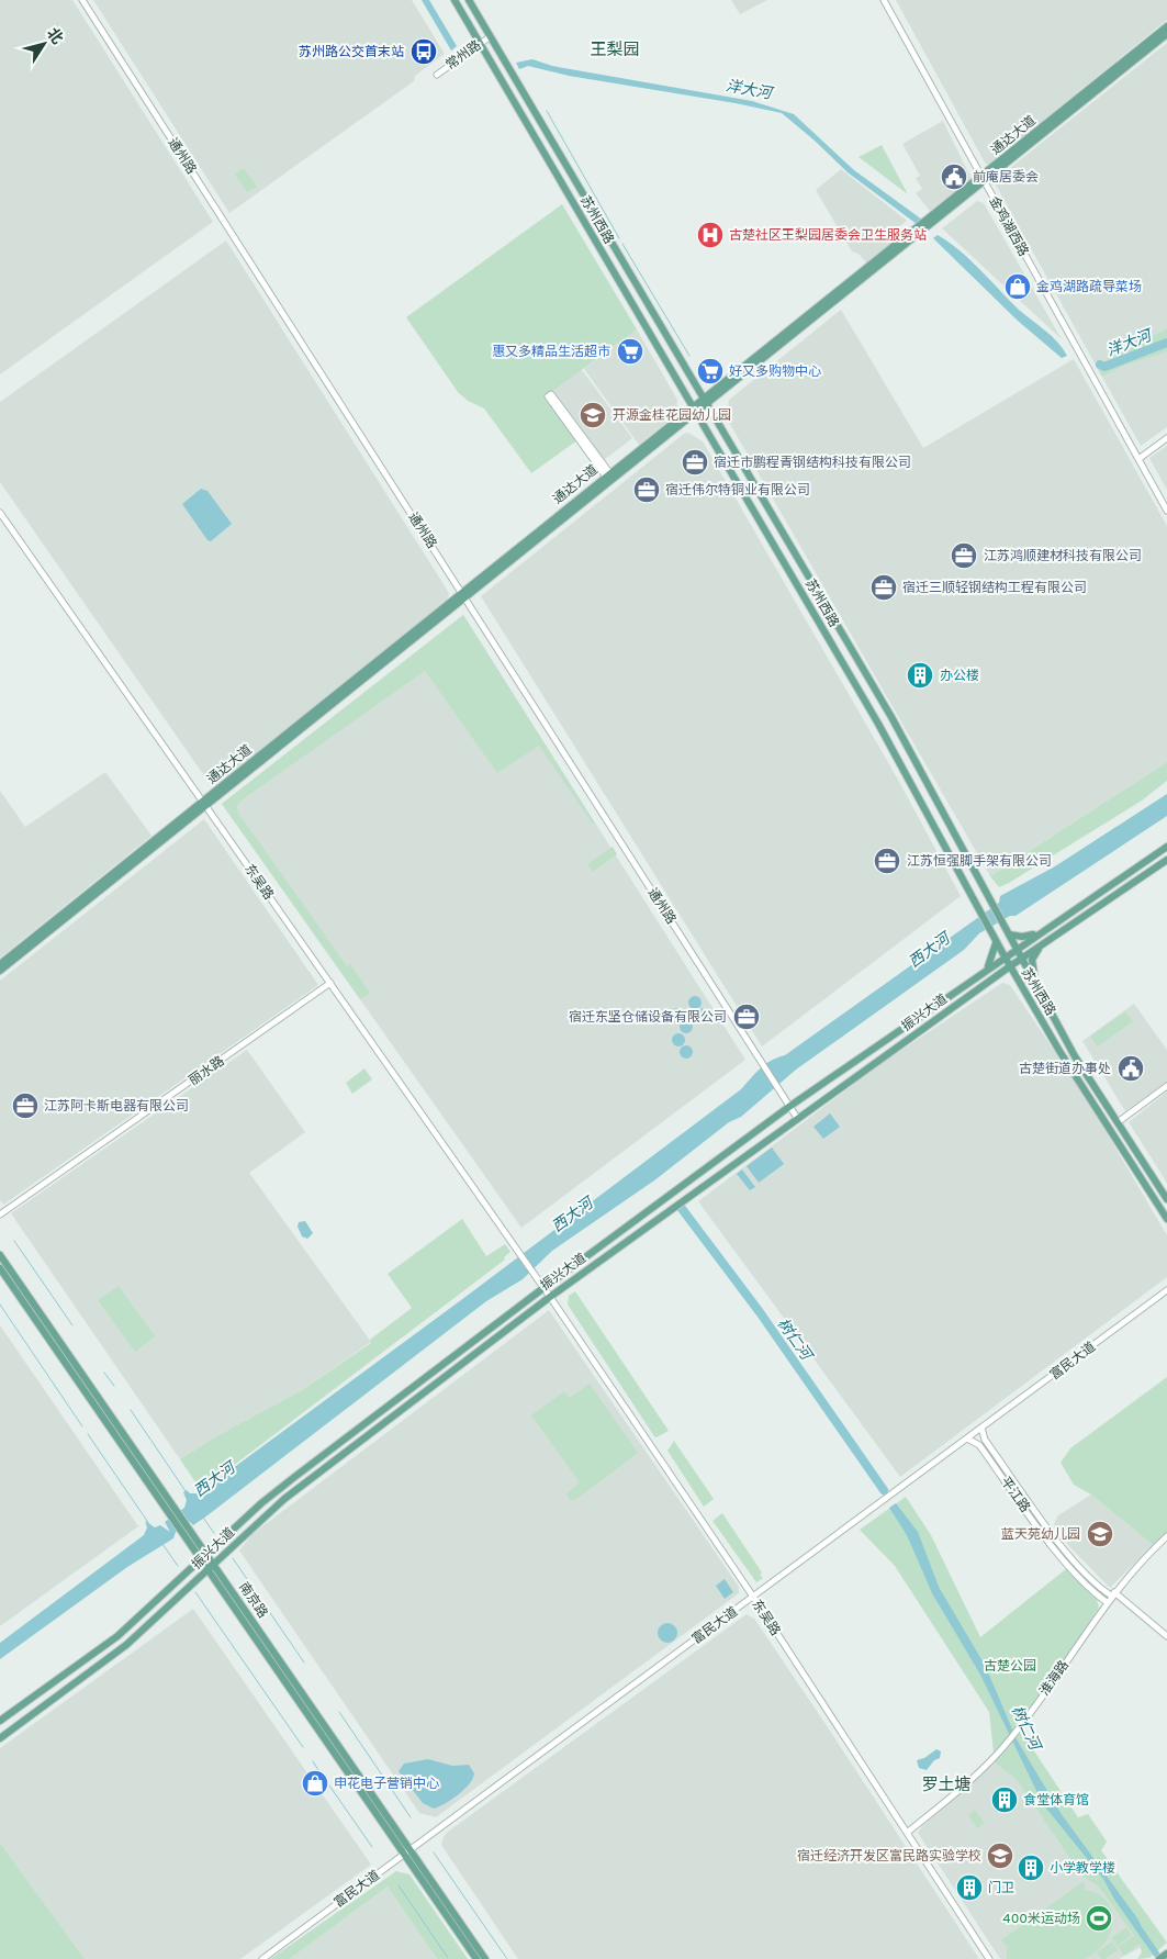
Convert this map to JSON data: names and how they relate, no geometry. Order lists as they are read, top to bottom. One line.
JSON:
{"streets":{"main road":["通达大道","苏州西路","振兴大道","南京路"],"street":["常州路","通州路","金鸡湖西路","东吴路","丽水路","富民大道","平江路","淮海路"]},"crossings":[["常州路","苏州西路"],["通达大道","通州路"],["通达大道","苏州西路"],["通达大道","金鸡湖西路"],["通达大道","东吴路"],["通州路","振兴大道"],["苏州西路","振兴大道"],["东吴路","振兴大道"],["东吴路","丽水路"],["东吴路","富民大道"],["东吴路","淮海路"],["振兴大道","南京路"],["富民大道","平江路"],["富民大道","南京路"],["平江路","淮海路"]],"districts":["王梨园","罗土塘"],"water":["洋大河","西大河","树仁河"],"parks":["古楚公园"],"places":{"bus stop":["苏州路公交首末站"],"public building":["前庵居委会","古楚街道办事处"],"hospital":["古楚社区王梨园居委会卫生服务站"],"shop":["金鸡湖路疏导菜场","申花电子营销中心"],"supermarket":["惠又多精品生活超市","好又多购物中心"],"school or university":["开源金桂花园幼儿园","蓝天苑幼儿园","宿迁经济开发区富民路实验学校"],"office":["宿迁市鹏程青钢结构科技有限公司","宿迁伟尔特铜业有限公司","江苏鸿顺建材科技有限公司","宿迁三顺轻钢结构工程有限公司","江苏恒强脚手架有限公司","宿迁东坚仓储设备有限公司","江苏阿卡斯电器有限公司"],"building":["办公楼","食堂体育馆","小学教学楼","门卫"],"sports":["400米运动场"]},"north":"top right"}
